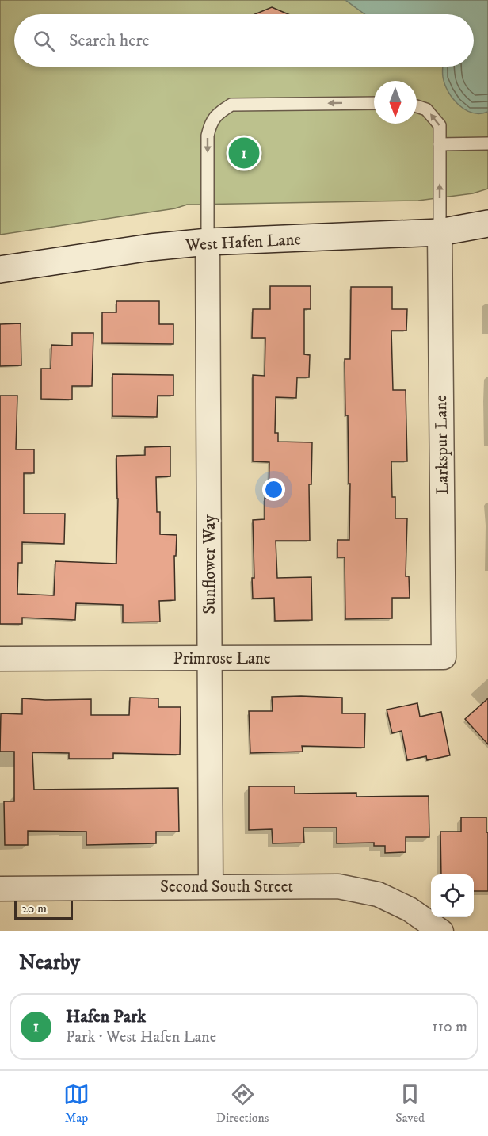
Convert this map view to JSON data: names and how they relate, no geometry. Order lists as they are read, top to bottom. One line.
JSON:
{"streets":{"main road":["West Hafen Lane"],"street":["Larkspur Lane","Sunflower Way","Primrose Lane","Second South Street"]},"crossings":[["West Hafen Lane","Larkspur Lane"],["West Hafen Lane","Sunflower Way"],["Larkspur Lane","Primrose Lane"],["Sunflower Way","Primrose Lane"],["Sunflower Way","Second South Street"]],"scale_bar":"20 m","north":"bottom","page":{"search":"Search here","pins":"1","scale":"20 m","heading":"Nearby","list":[{"mark":"1","name":"Hafen Park","note":"Park · West Hafen Lane","value":"110 m"}],"nav":["Map","Directions","Saved"]}}
